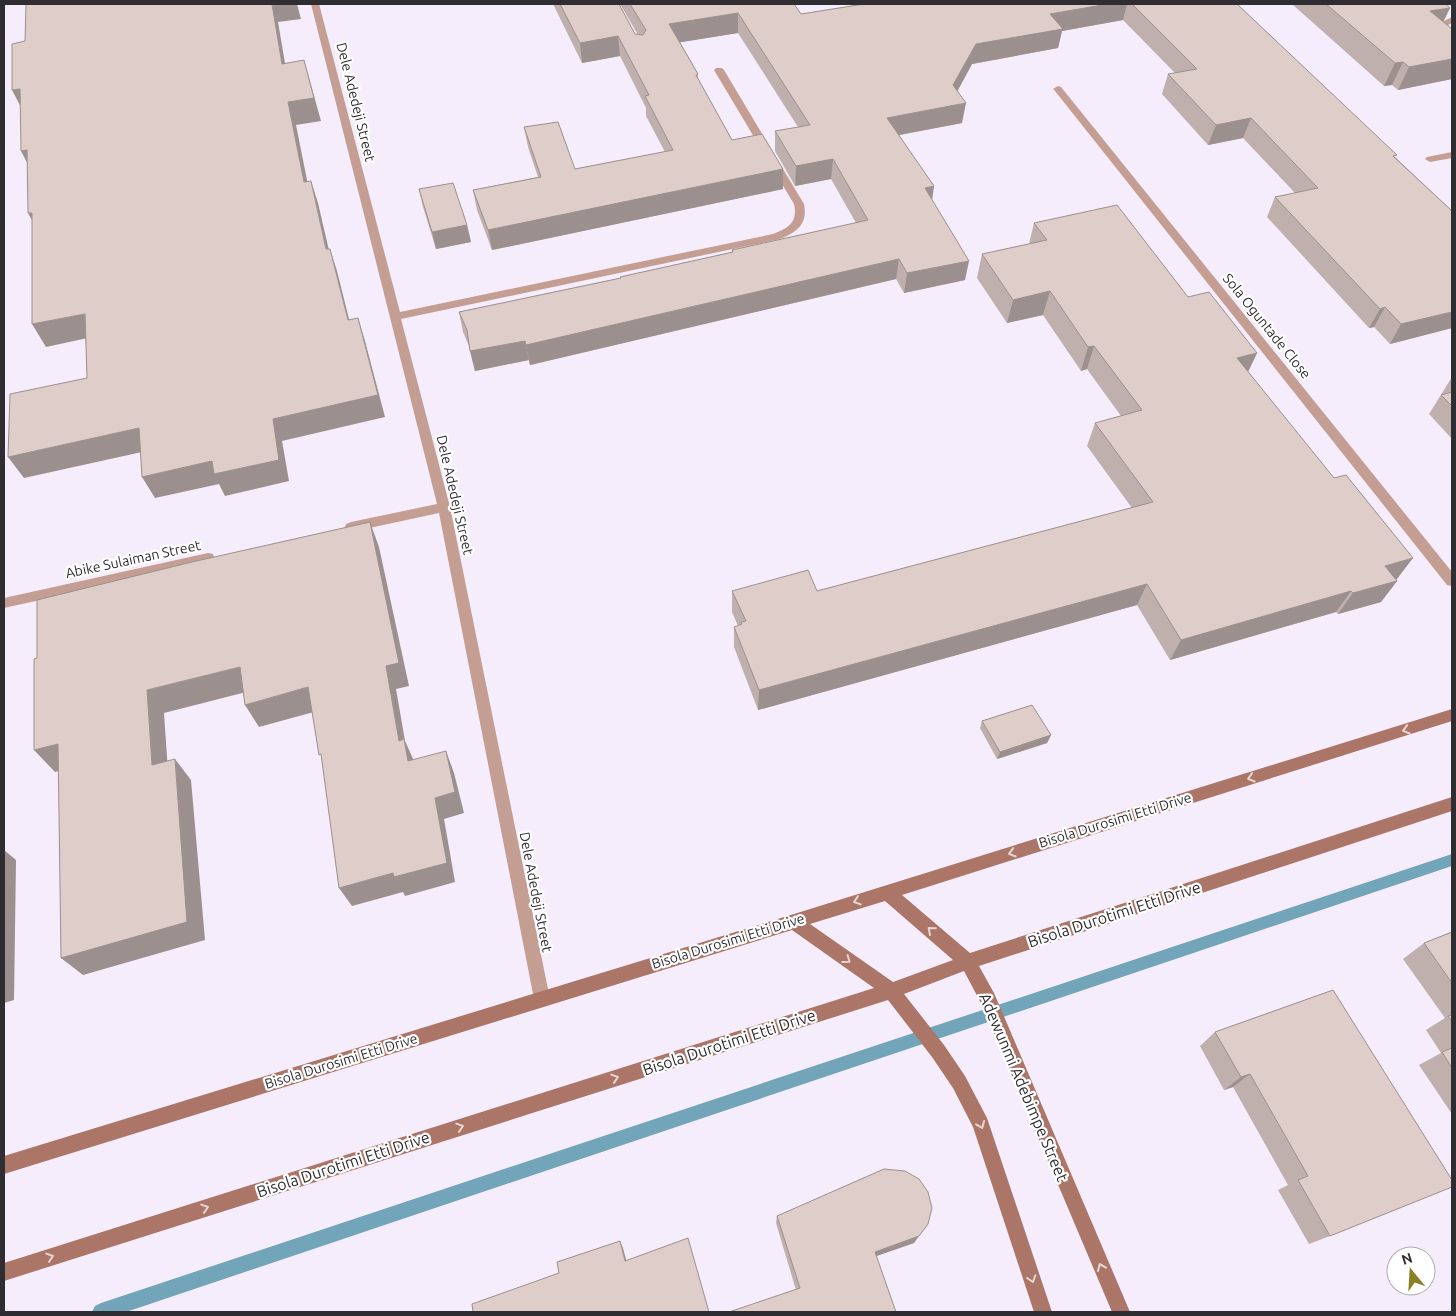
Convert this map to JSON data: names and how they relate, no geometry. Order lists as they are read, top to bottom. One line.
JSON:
{"streets":{"main road":["Bisola Durosimi Etti Drive","Bisola Durotimi Etti Drive","Adewunmi Adebimpe Street"],"street":["Dele Adedeji Street","Sola Oguntade Close","Abike Sulaiman Street"]},"crossings":[["Dele Adedeji Street","Bisola Durosimi Etti Drive"],["Bisola Durosimi Etti Drive","Adewunmi Adebimpe Street"],["Bisola Durotimi Etti Drive","Adewunmi Adebimpe Street"]],"one_way":["Bisola Durosimi Etti Drive","Bisola Durotimi Etti Drive"],"north":"top"}
